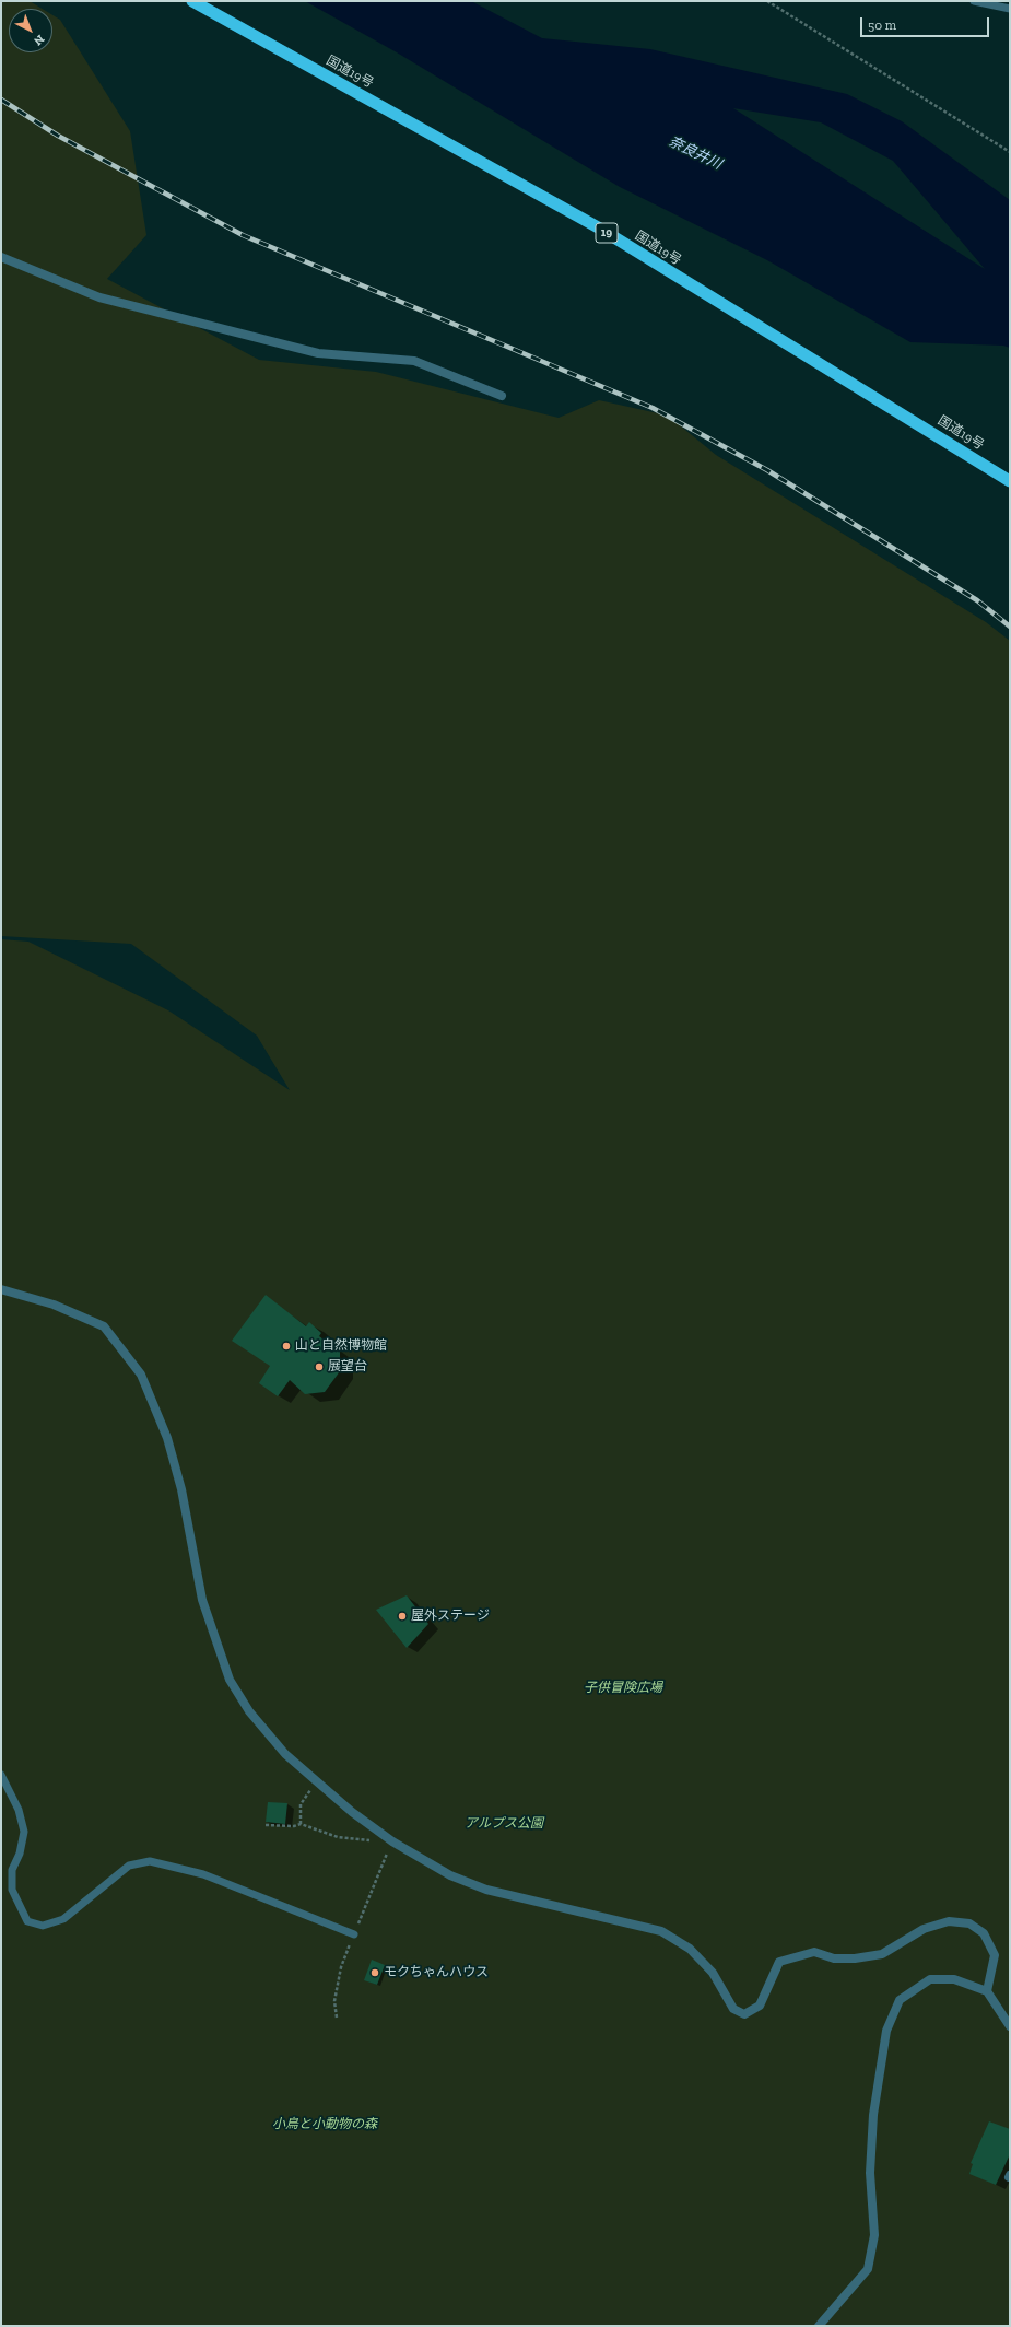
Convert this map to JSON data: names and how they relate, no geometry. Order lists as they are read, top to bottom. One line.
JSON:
{"streets":{"highway":["国道19号","19"]},"water":["奈良井川"],"parks":["子供冒険広場","アルプス公園","小鳥と小動物の森"],"places":["山と自然博物館","展望台","屋外ステージ","モクちゃんハウス"],"scale_bar":"50 m","north":"bottom right"}
